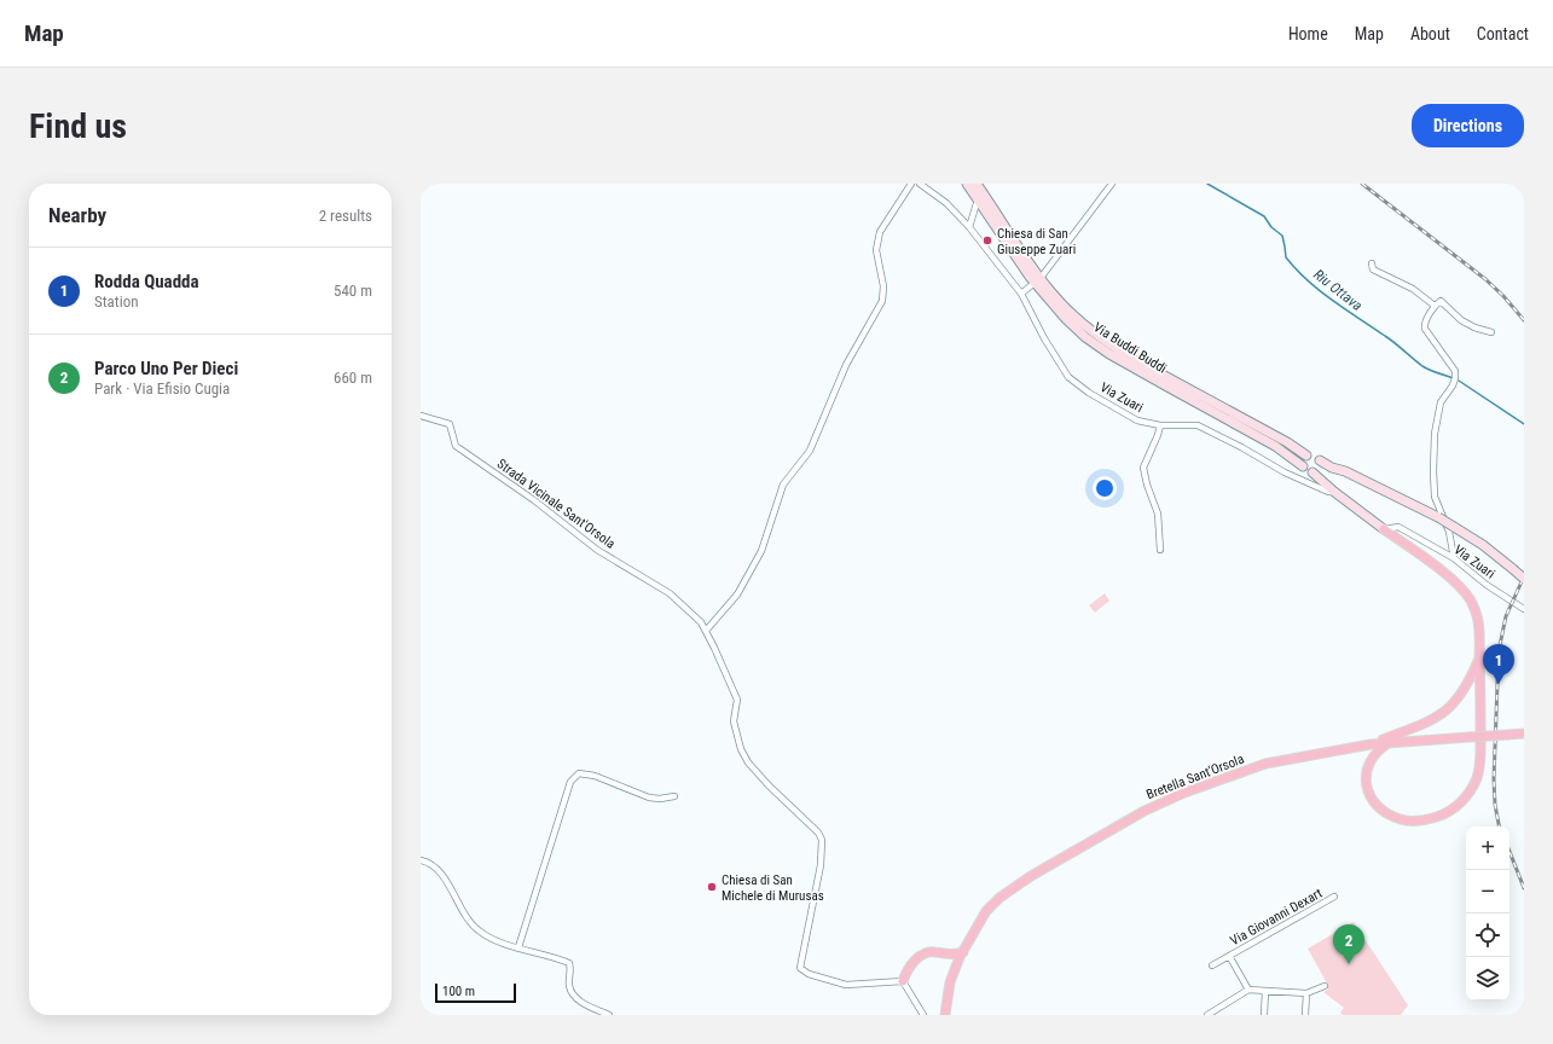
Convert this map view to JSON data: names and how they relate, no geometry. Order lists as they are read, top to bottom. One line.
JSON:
{"streets":{"main road":["Via Buddi Buddi","Bretella Sant'Orsola"],"street":["Via Zuari","Strada Vicinale Sant'Orsola","Via Giovanni Dexart"]},"water":["Riu Ottava"],"places":["Chiesa di San Giuseppe Zuari","Chiesa di San Michele di Murusas"],"scale_bar":"100 m","page":{"header":"Map","nav":["Home","Map","About","Contact"],"buttons":"Directions","title":"Find us","heading":["Nearby","2 results"],"list":[{"mark":"1","name":"Rodda Quadda","note":"Station","value":"540 m"},{"mark":"2","name":"Parco Uno Per Dieci","note":"Park · Via Efisio Cugia","value":"660 m"}],"pins":["1","2"],"map_buttons":["+","−"],"scale":"100 m"}}
